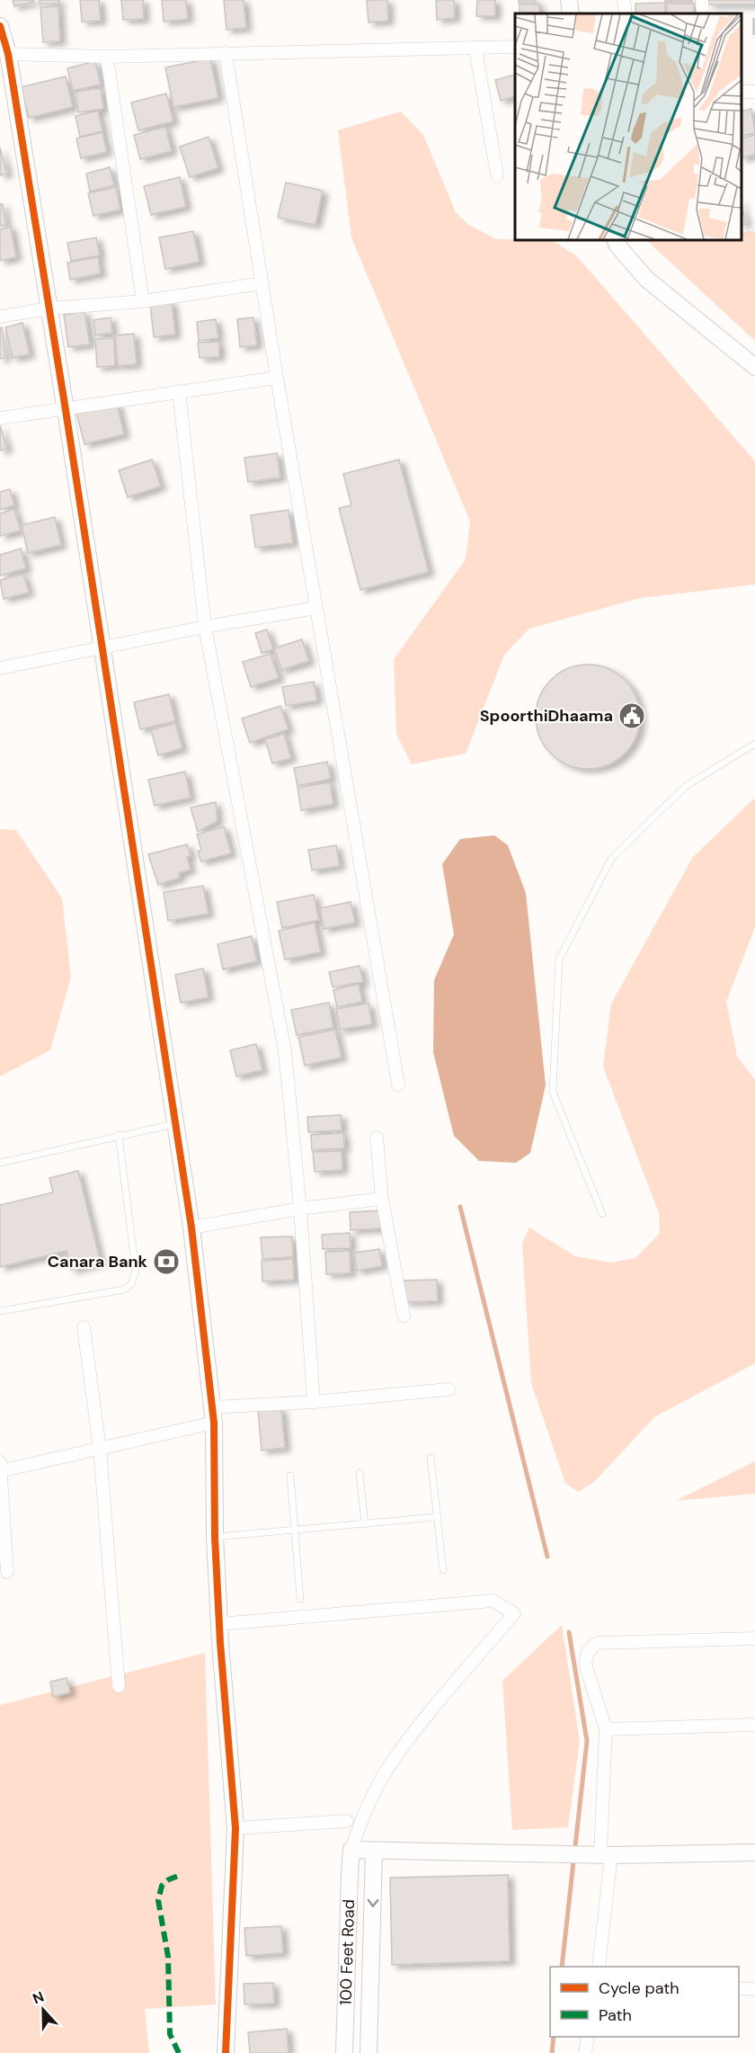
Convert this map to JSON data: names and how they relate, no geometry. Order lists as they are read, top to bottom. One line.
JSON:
{"streets":{"street":["100 Feet Road"]},"places":{"public building":["SpoorthiDhaama"],"bank":["Canara Bank"]},"legend":["Cycle path","Path"],"north":"top"}
